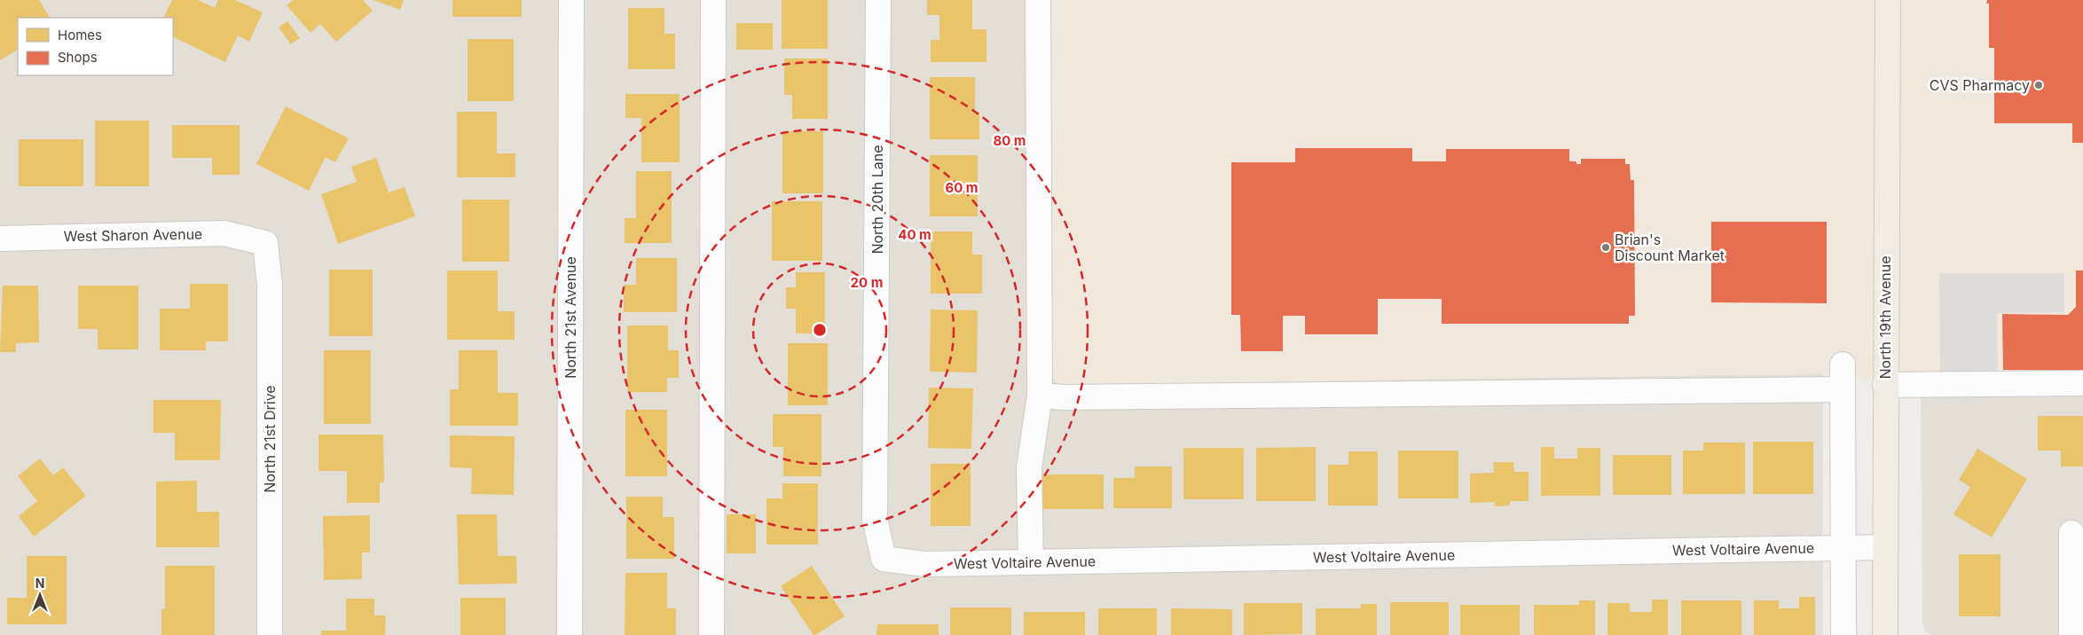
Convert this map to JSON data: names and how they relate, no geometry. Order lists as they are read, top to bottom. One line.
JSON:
{"streets":{"main road":["North 19th Avenue"],"street":["North 20th Lane","West Sharon Avenue","North 21st Avenue","North 21st Drive","West Voltaire Avenue"]},"crossings":[["North 20th Lane","West Voltaire Avenue"],["West Sharon Avenue","North 21st Drive"],["North 19th Avenue","West Voltaire Avenue"]],"places":["CVS Pharmacy","Brian's Discount Market"],"legend":["Homes","Shops"],"north":"top","rings":["80 m","60 m","40 m","20 m"]}
